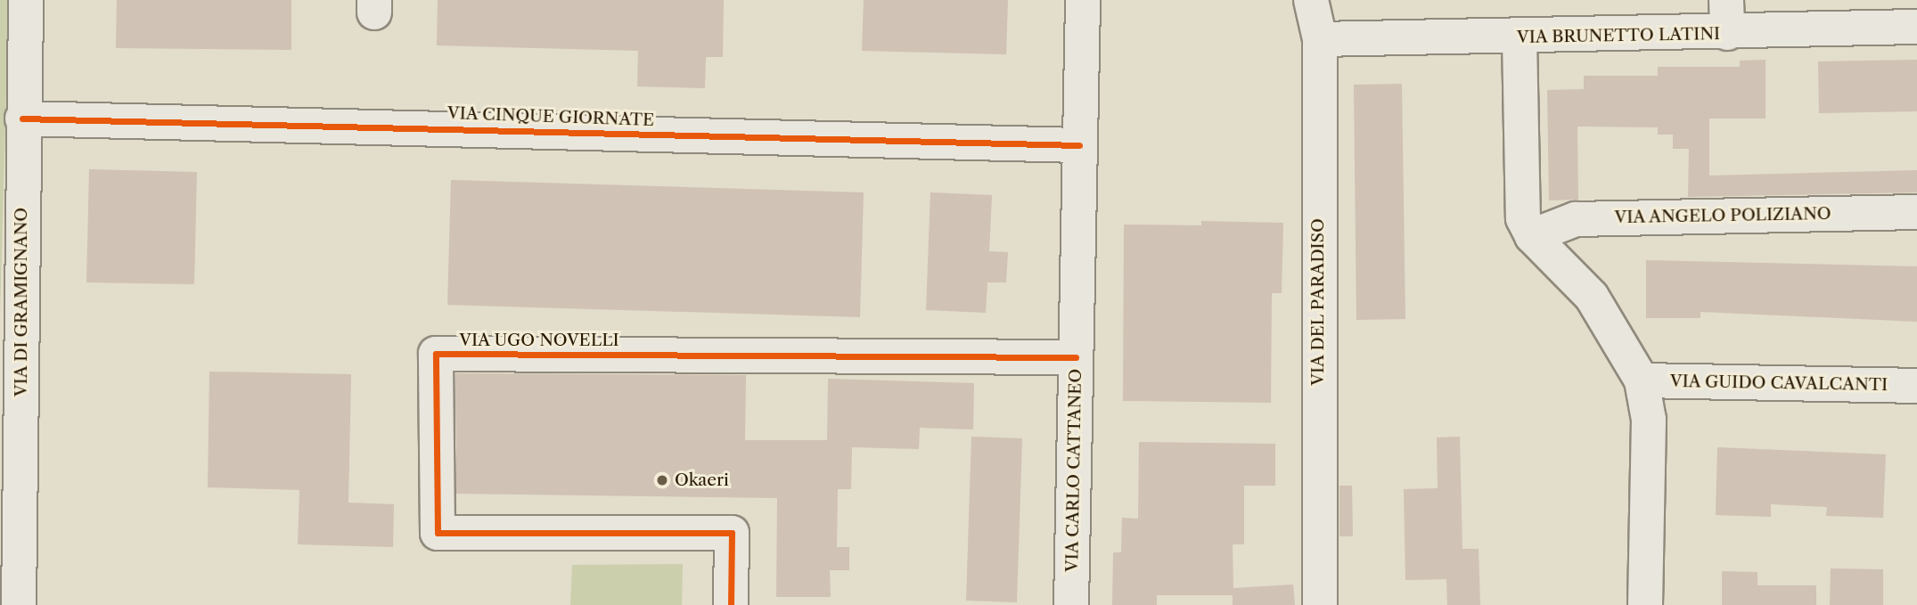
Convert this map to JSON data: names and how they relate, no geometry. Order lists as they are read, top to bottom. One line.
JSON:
{"streets":{"street":["VIA BRUNETTO LATINI","VIA CINQUE GIORNATE","VIA ANGELO POLIZIANO","VIA DI GRAMIGNANO","VIA DEL PARADISO","VIA UGO NOVELLI","VIA GUIDO CAVALCANTI","VIA CARLO CATTANEO"]},"crossings":[["VIA BRUNETTO LATINI","VIA DEL PARADISO"],["VIA CINQUE GIORNATE","VIA DI GRAMIGNANO"],["VIA CINQUE GIORNATE","VIA CARLO CATTANEO"],["VIA UGO NOVELLI","VIA CARLO CATTANEO"]],"places":["Okaeri"]}
